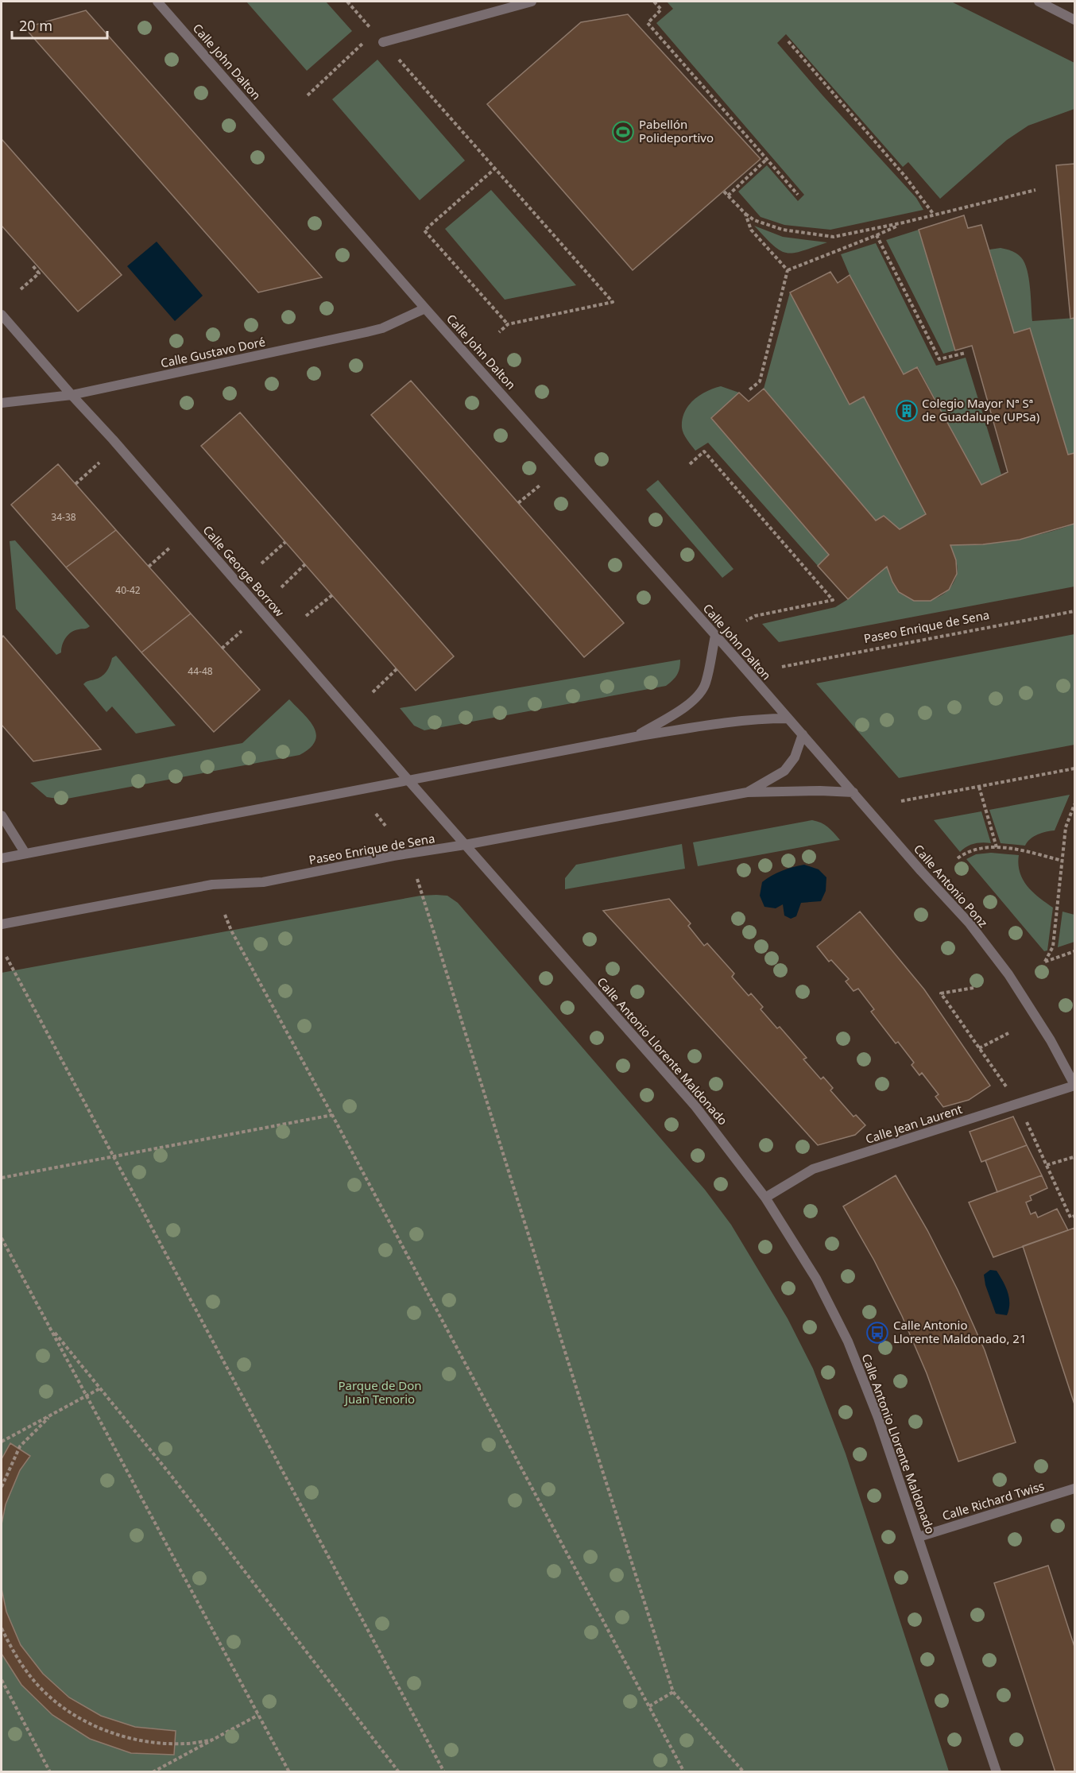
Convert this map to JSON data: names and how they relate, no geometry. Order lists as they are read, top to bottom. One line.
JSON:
{"streets":{"street":["Calle John Dalton","Calle Gustavo Doré","Calle George Borrow","Paseo Enrique de Sena","Calle Antonio Ponz","Calle Antonio Llorente Maldonado","Calle Jean Laurent","Calle Richard Twiss"]},"crossings":[["Calle John Dalton","Calle Gustavo Doré"],["Calle John Dalton","Calle Antonio Ponz"],["Calle Gustavo Doré","Calle George Borrow"],["Calle George Borrow","Paseo Enrique de Sena"],["Calle George Borrow","Calle Antonio Llorente Maldonado"],["Paseo Enrique de Sena","Calle Antonio Ponz"],["Paseo Enrique de Sena","Calle Antonio Llorente Maldonado"],["Calle Antonio Ponz","Calle Jean Laurent"],["Calle Antonio Llorente Maldonado","Calle Jean Laurent"],["Calle Antonio Llorente Maldonado","Calle Richard Twiss"]],"parks":["Parque de Don Juan Tenorio"],"places":{"sports":["Pabellón Polideportivo"],"building":["Colegio Mayor Nª Sª de Guadalupe (UPSa)"],"bus stop":["Calle Antonio Llorente Maldonado, 21"]},"house_numbers":["34-38","40-42","44-48"],"scale_bar":"20 m"}
